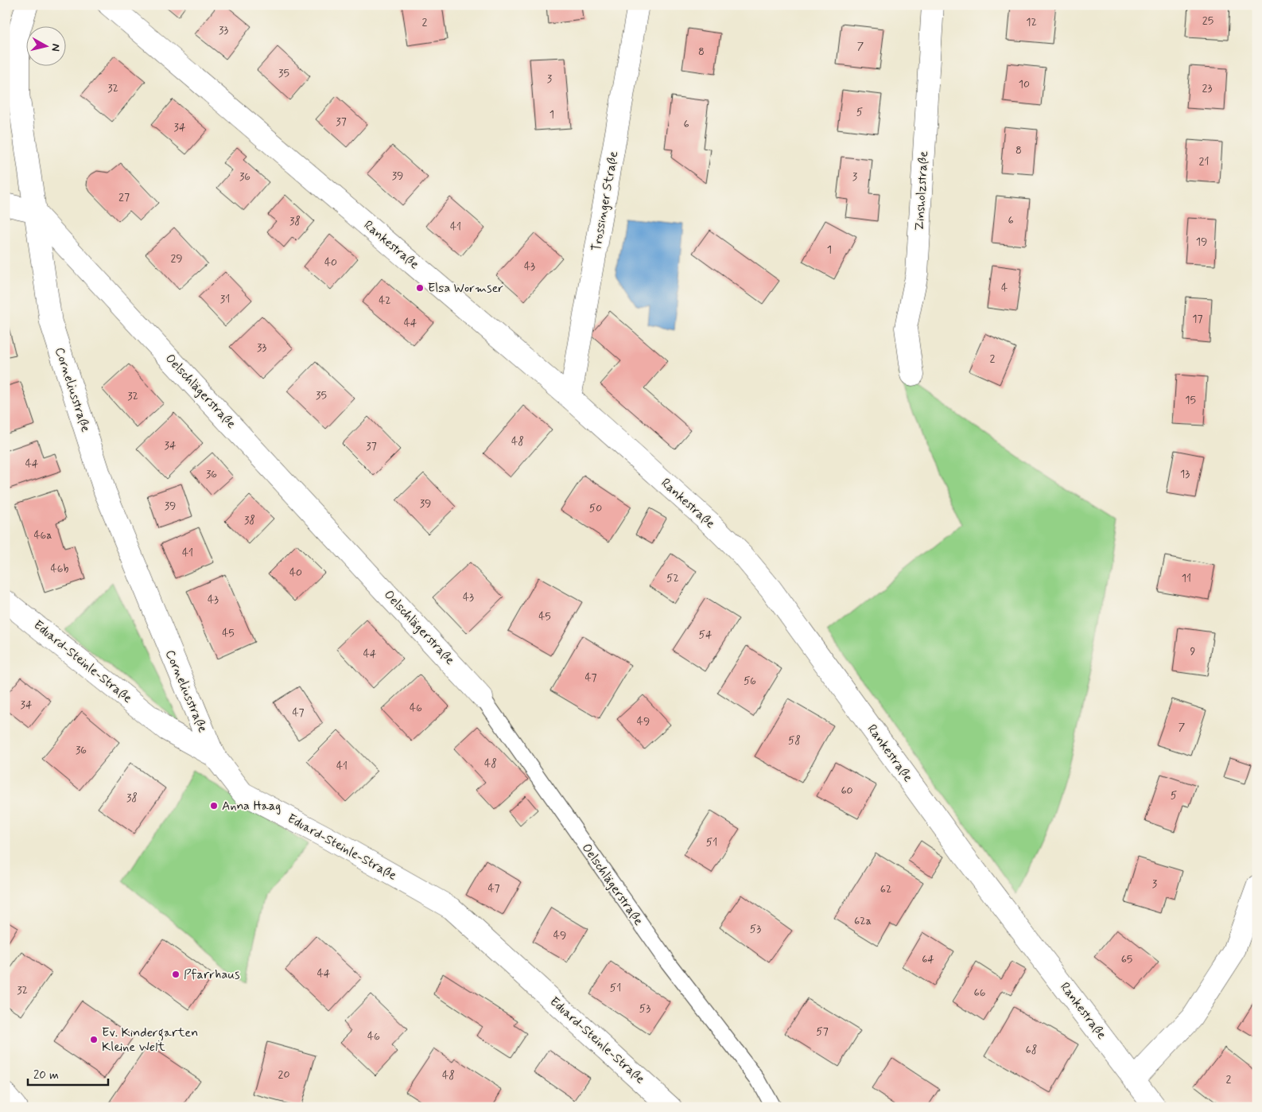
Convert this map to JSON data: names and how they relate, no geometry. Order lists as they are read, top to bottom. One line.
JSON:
{"streets":{"street":["Zinsholzstraße","Trossinger Straße","Rankestraße","Corneliusstraße","Oelschlägerstraße","Eduard-Steinle-Straße"]},"crossings":[["Trossinger Straße","Rankestraße"],["Corneliusstraße","Oelschlägerstraße"],["Corneliusstraße","Eduard-Steinle-Straße"]],"places":["Elsa Wormser","Anna Haag","Pfarrhaus","Ev. Kindergarten Kleine Welt"],"house_numbers":["25","2","12","33","7","8","35","3","10","32","23","5","1","37","6","34","8","21","39","36","3","27","6","38","41","19","1","29","40","43","4","31","42","17","44","33","2","35","32","15","48","34","37","44","36","13","39","39","50","38","46a","41","46b","40","52","11","43","43","45","45","54","9","44","47","56","34","46","47","49","7","58","36","48","41","60","5","38","51","3","47","62","62a","53","49","64","65","44","51","32","66","53","57","46","68","20","48","2"],"scale_bar":"20 m","north":"right"}
